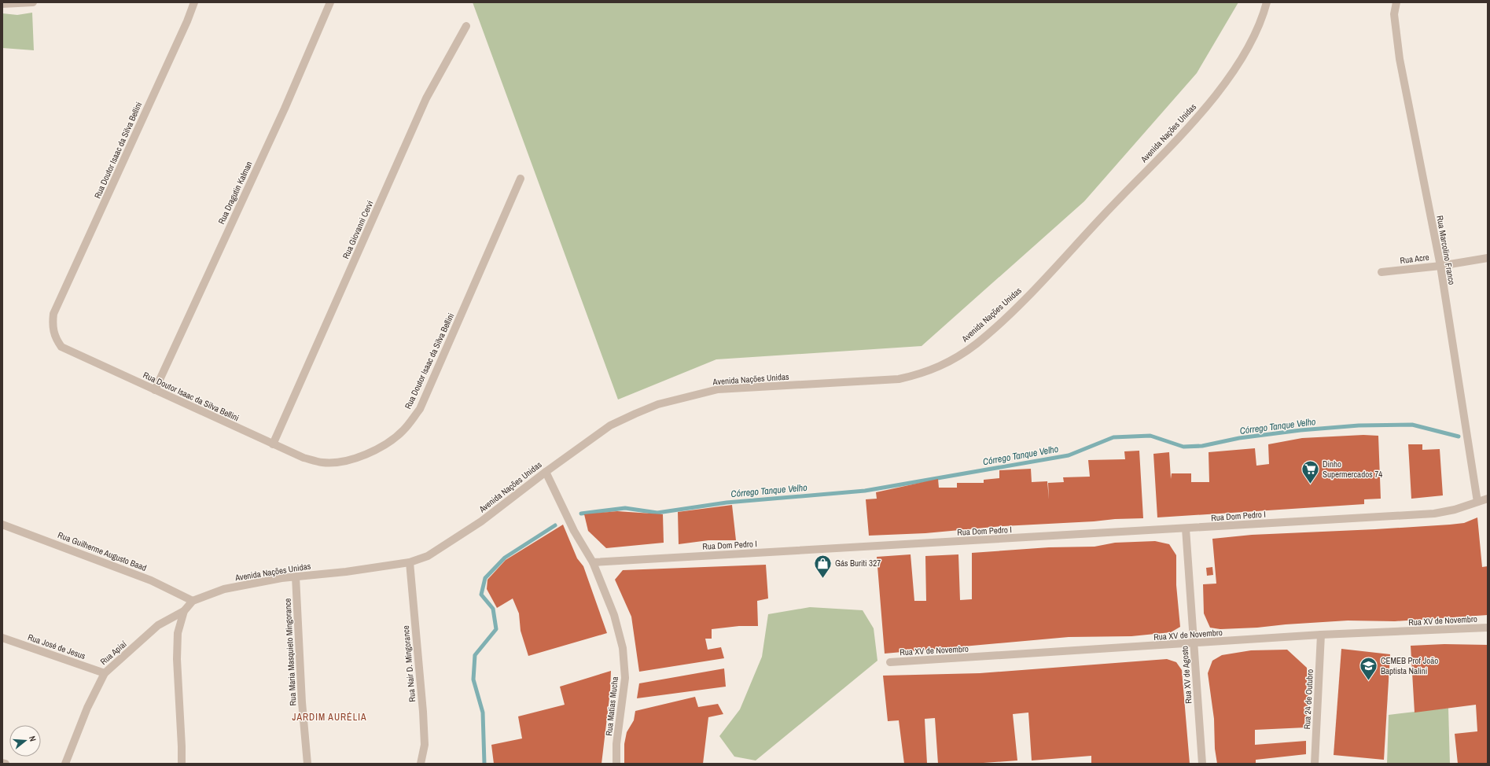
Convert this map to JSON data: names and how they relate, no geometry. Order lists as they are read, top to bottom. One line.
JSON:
{"streets":{"street":["Avenida Nações Unidas","Rua Doutor Isaac da Silva Bellini","Rua Dragutin Kalman","Rua Giovanni Cervi","Rua Marcolino Franco","Rua Acre","Rua Dom Pedro I","Rua Guilherme Augusto Baad","Rua XV de Novembro","Rua José de Jesus","Rua Maria Masquieto Mingorance","Rua Apiaí","Rua Nair D. Mingorance","Rua XV de Agosto","Rua 24 de Outubro","Rua Matias Mucha"]},"crossings":[["Avenida Nações Unidas","Rua Guilherme Augusto Baad"],["Avenida Nações Unidas","Rua Maria Masquieto Mingorance"],["Avenida Nações Unidas","Rua Apiaí"],["Avenida Nações Unidas","Rua Nair D. Mingorance"],["Rua Doutor Isaac da Silva Bellini","Rua Dragutin Kalman"],["Rua Doutor Isaac da Silva Bellini","Rua Giovanni Cervi"],["Rua Marcolino Franco","Rua Acre"],["Rua Marcolino Franco","Rua Dom Pedro I"],["Rua Dom Pedro I","Rua XV de Agosto"],["Rua Dom Pedro I","Rua Matias Mucha"],["Rua XV de Novembro","Rua XV de Agosto"],["Rua XV de Novembro","Rua 24 de Outubro"],["Rua José de Jesus","Rua Apiaí"]],"districts":["JARDIM AURÉLIA"],"water":["Córrego Tanque Velho"],"places":{"supermarket":["Dinho Supermercados 74"],"shop":["Gás Buriti 327"],"school or university":["CEMEB Prof João Baptista Nalini"]},"north":"right"}
